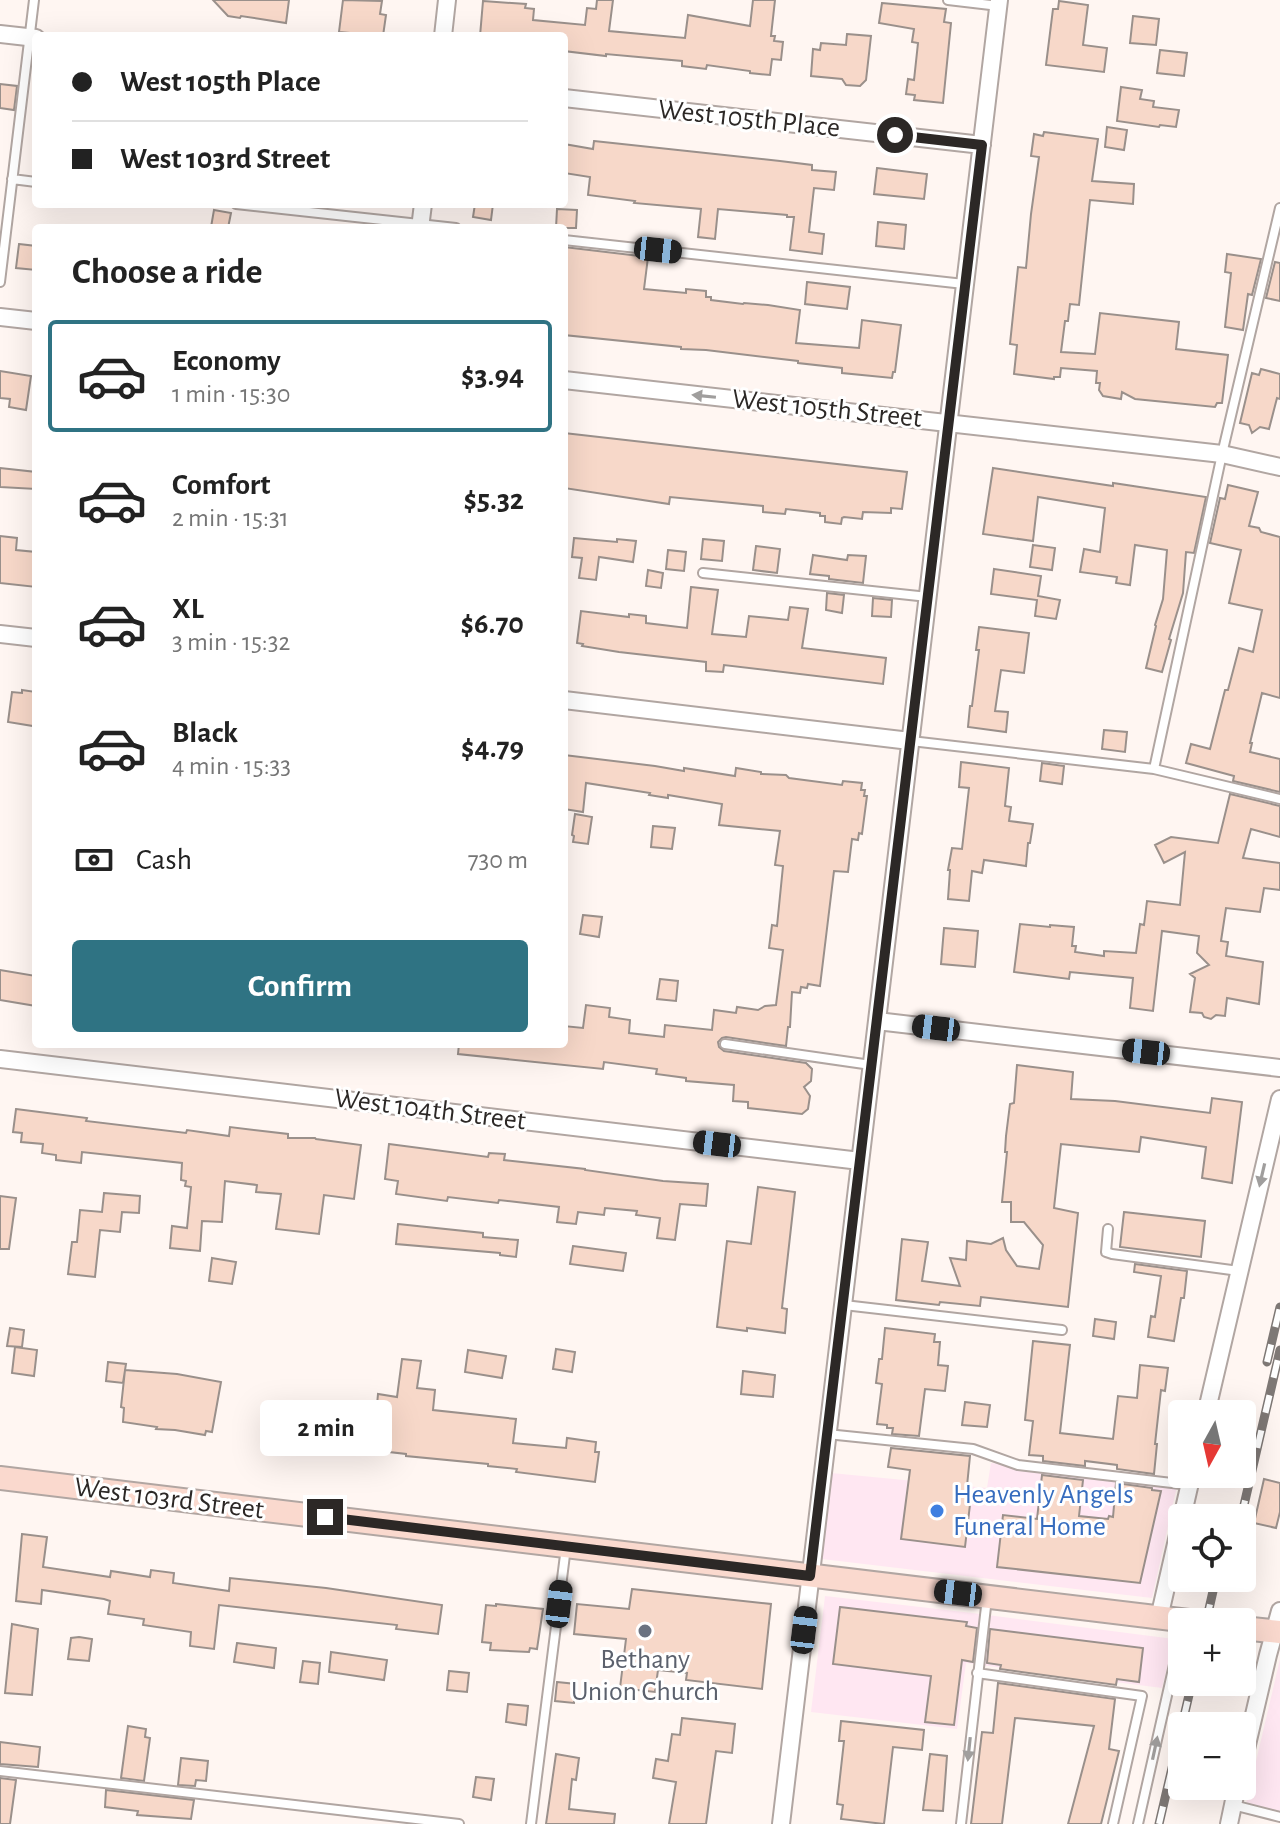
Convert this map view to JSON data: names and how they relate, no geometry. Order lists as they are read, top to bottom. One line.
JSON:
{"streets":{"main road":["West 103rd Street"],"street":["West 105th Place","West 105th Street","West 104th Street"]},"one_way":["West 105th Street"],"places":["Heavenly Angels Funeral Home","Bethany Union Church"],"north":"bottom","page":{"banner":["West 105th Place","West 103rd Street"],"heading":"Choose a ride","list":[{"name":"Economy","note":"1 min · 15:30","value":"$3.94"},{"name":"Comfort","note":"2 min · 15:31","value":"$5.32"},{"name":"XL","note":"3 min · 15:32","value":"$6.70"},{"name":"Black","note":"4 min · 15:33","value":"$4.79"}],"pay":["Cash","730 m"],"buttons":"Confirm","map_buttons":["+","−"],"bubble":"2 min"}}
